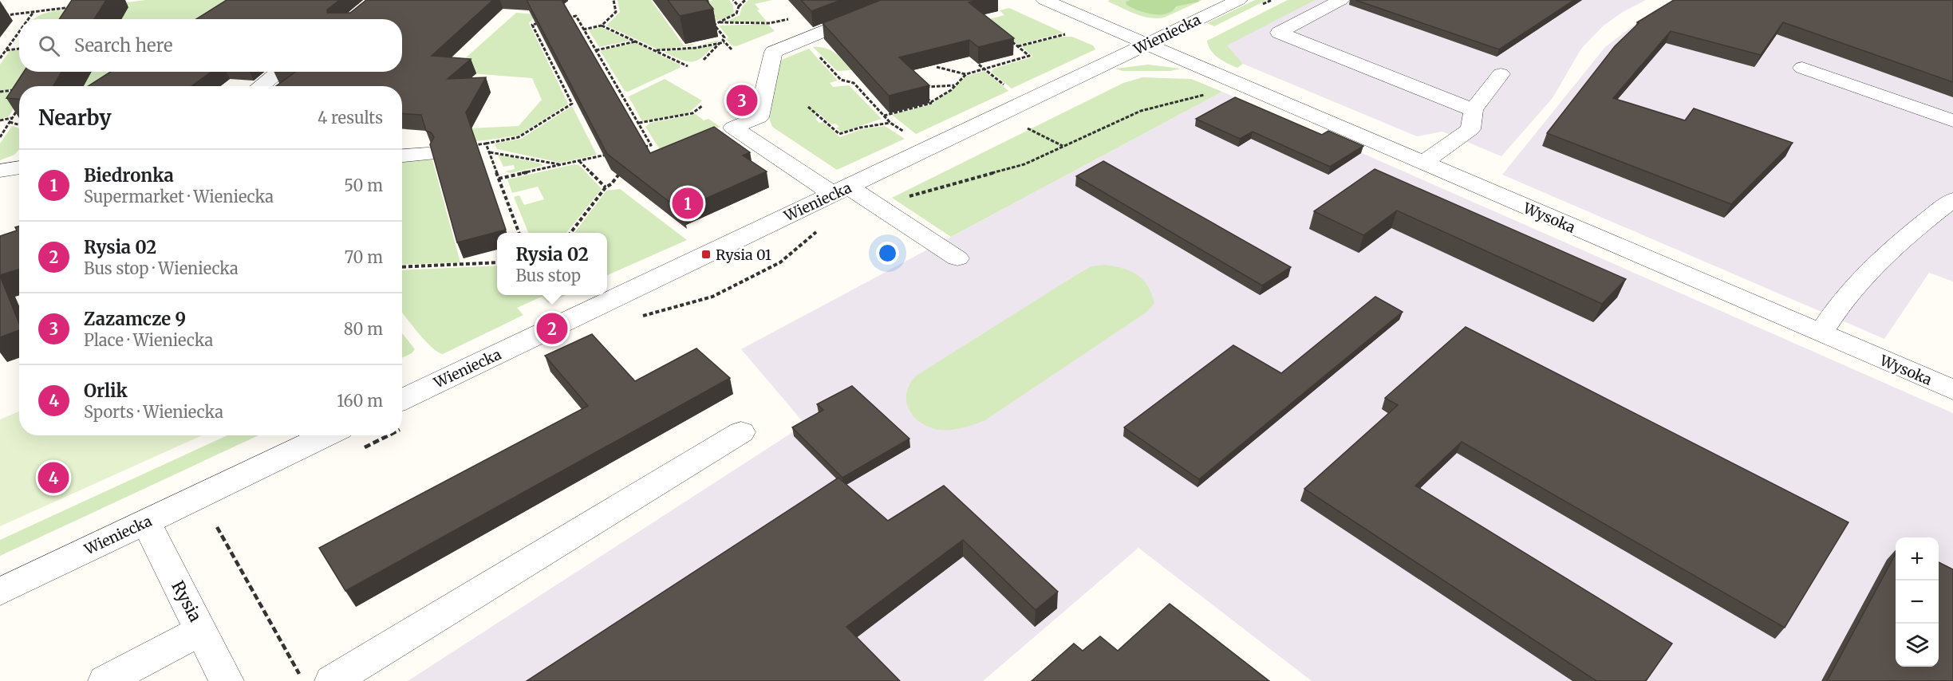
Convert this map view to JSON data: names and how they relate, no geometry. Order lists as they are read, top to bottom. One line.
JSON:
{"streets":{"street":["Wieniecka","Wysoka","Rysia"]},"crossings":[["Wieniecka","Wysoka"],["Wieniecka","Rysia"]],"places":{"transit":["Rysia 01"]},"page":{"search":"Search here","pins":["3","1","2","4"],"heading":["Nearby","4 results"],"list":[{"mark":"1","name":"Biedronka","note":"Supermarket · Wieniecka","value":"50 m"},{"mark":"2","name":"Rysia 02","note":"Bus stop · Wieniecka","value":"70 m"},{"mark":"3","name":"Zazamcze 9","note":"Place · Wieniecka","value":"80 m"},{"mark":"4","name":"Orlik","note":"Sports · Wieniecka","value":"160 m"}],"popup":["Rysia 02","Bus stop"],"map_buttons":["+","−"]}}
